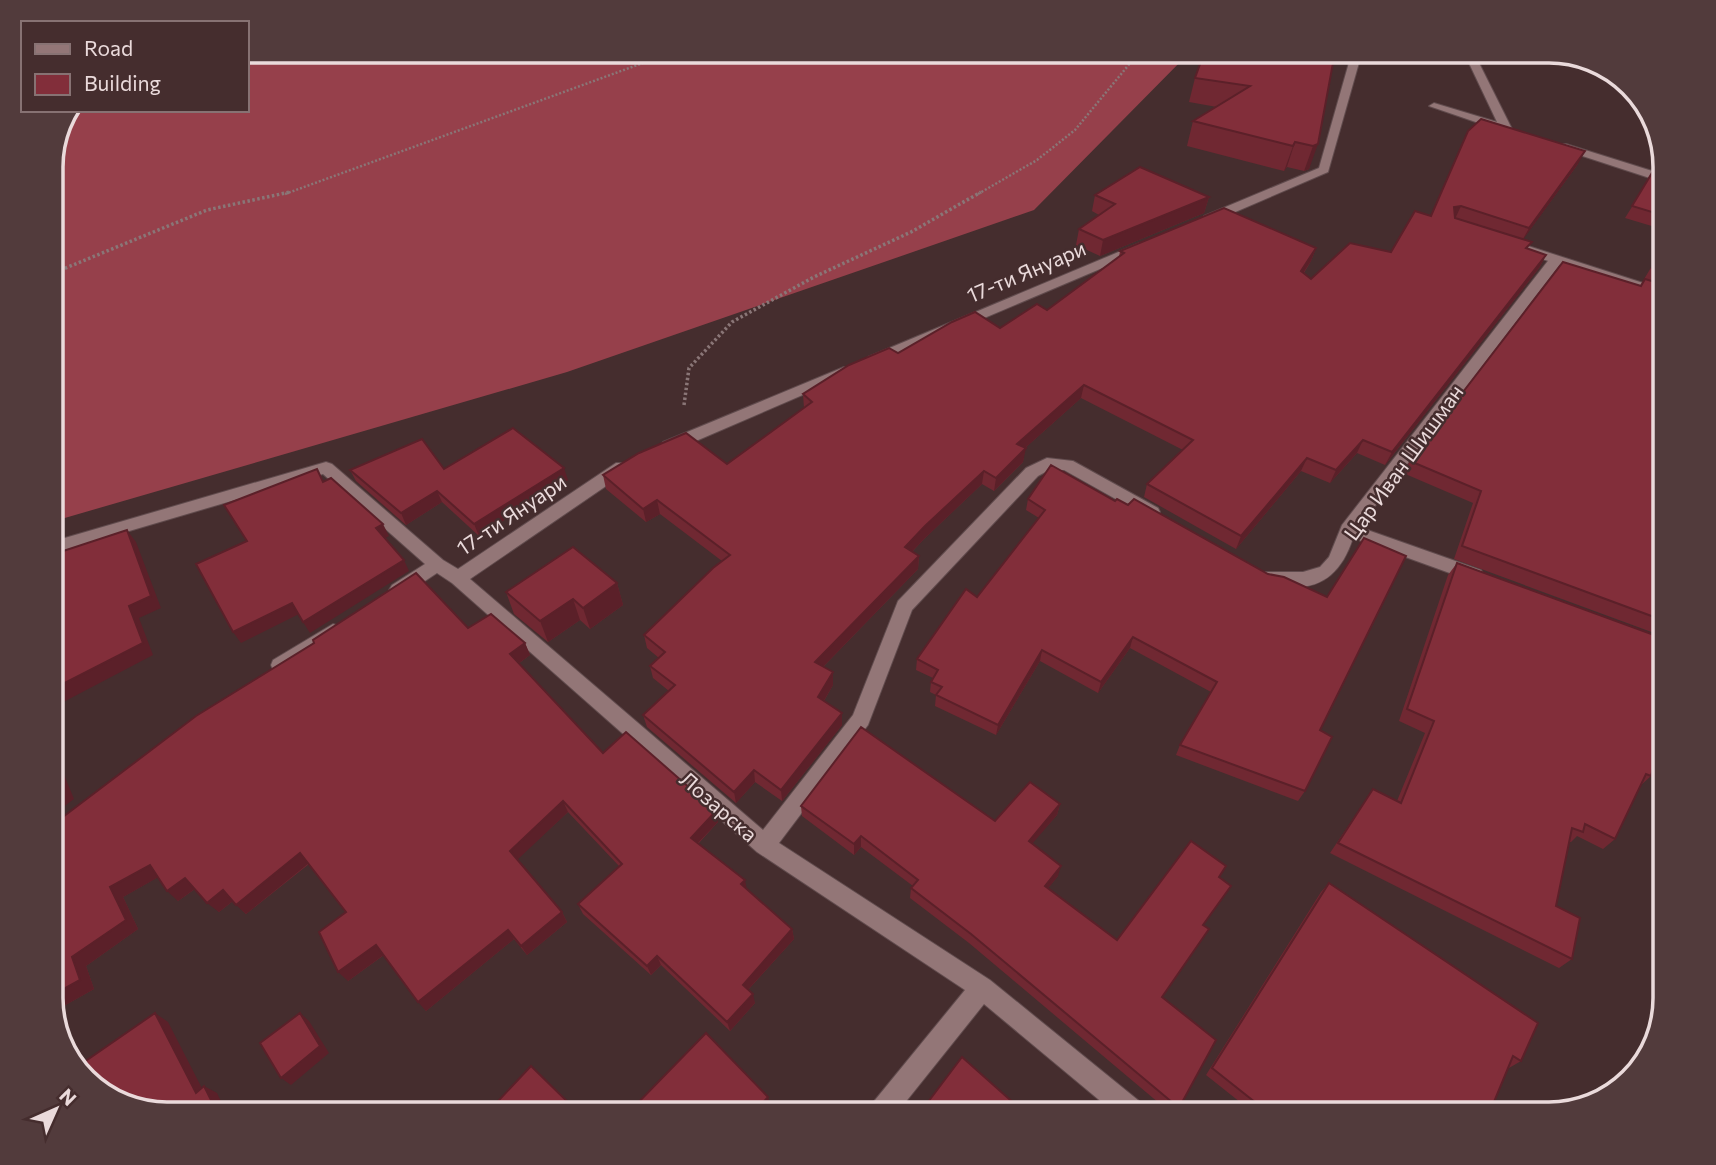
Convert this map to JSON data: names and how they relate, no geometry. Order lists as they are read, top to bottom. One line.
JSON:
{"streets":{"street":["17-ти Януари","Цар Иван Шишман","Лозарска"]},"crossings":[["17-ти Януари","Лозарска"]],"legend":["Road","Building"],"north":"top right"}
